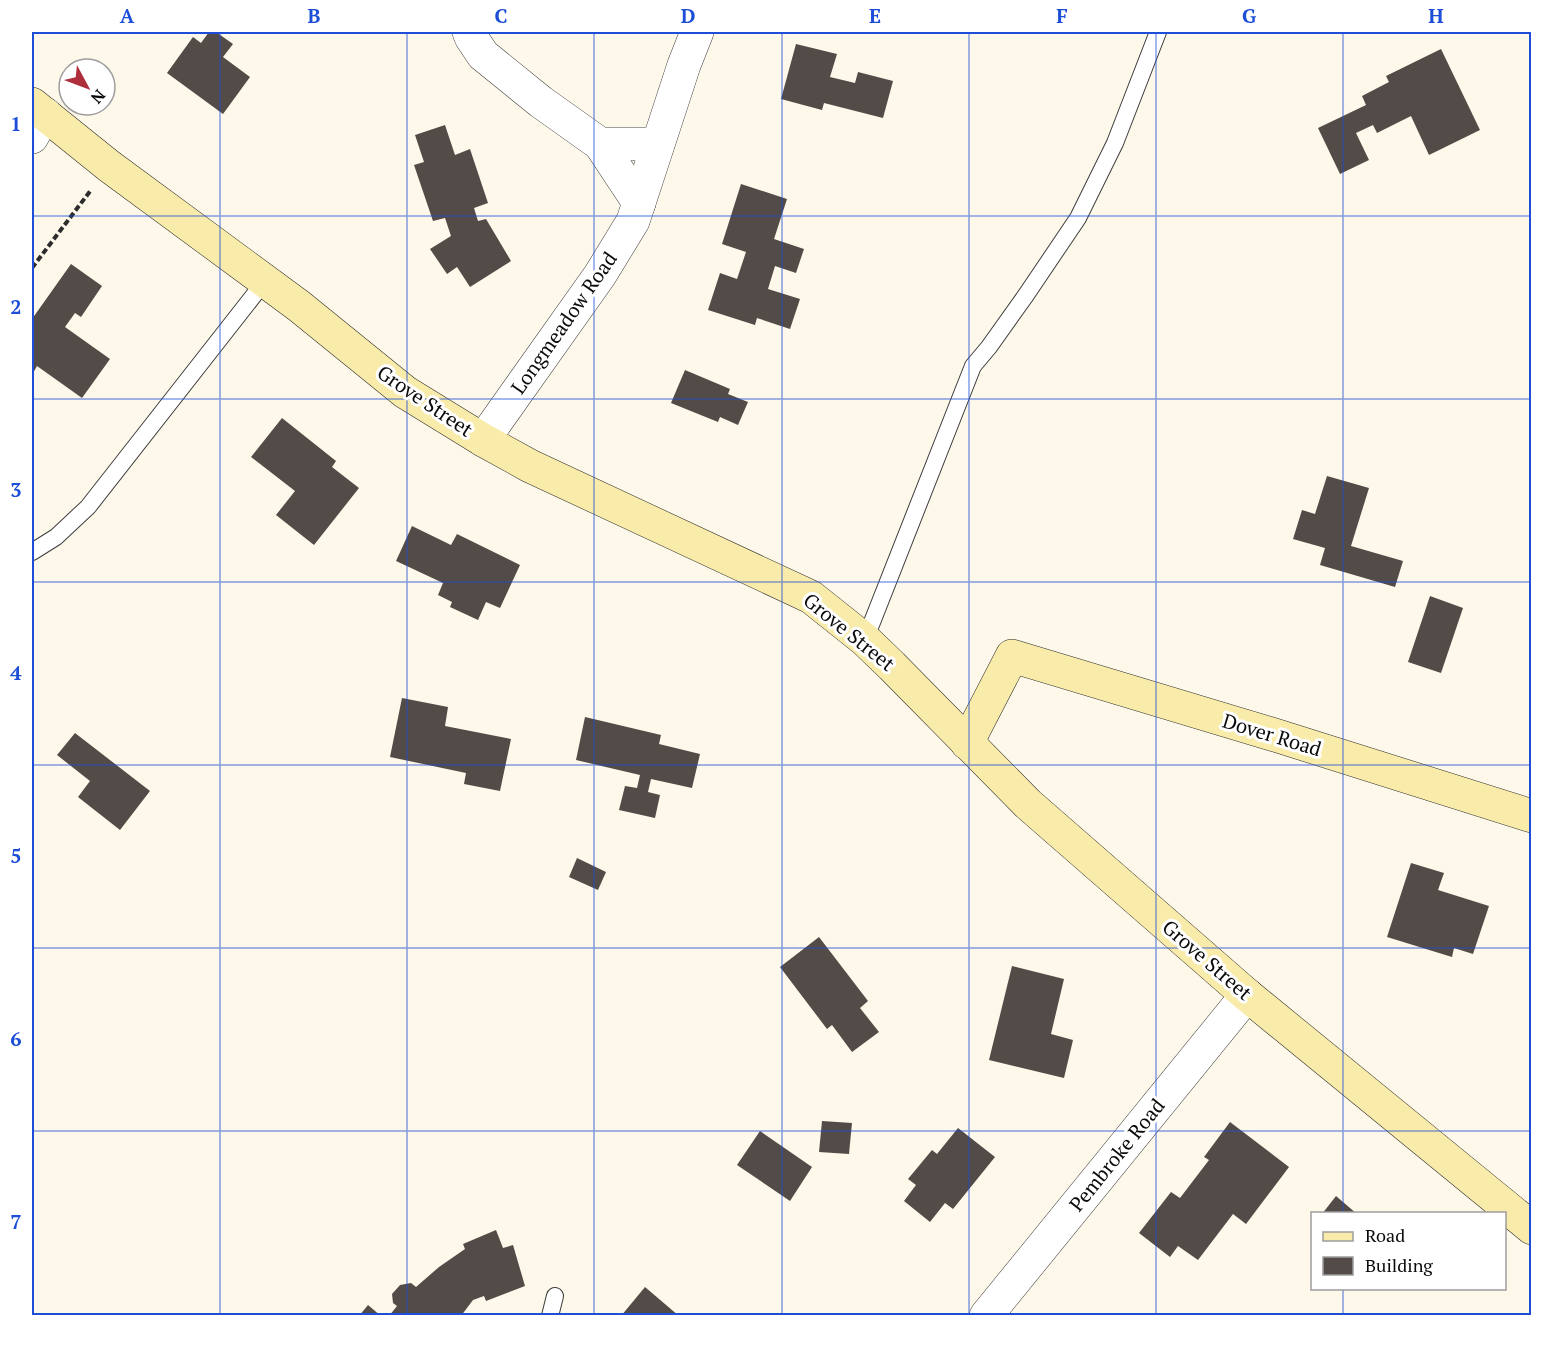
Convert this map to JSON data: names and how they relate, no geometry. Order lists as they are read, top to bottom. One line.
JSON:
{"streets":{"street":["Longmeadow Road","Grove Street","Dover Road","Pembroke Road"]},"crossings":[["Longmeadow Road","Grove Street"],["Grove Street","Dover Road"],["Grove Street","Pembroke Road"]],"legend":["Road","Building"],"north":"bottom right","grid":{"columns":["A","B","C","D","E","F","G","H"],"rows":["1","2","3","4","5","6","7"]}}
